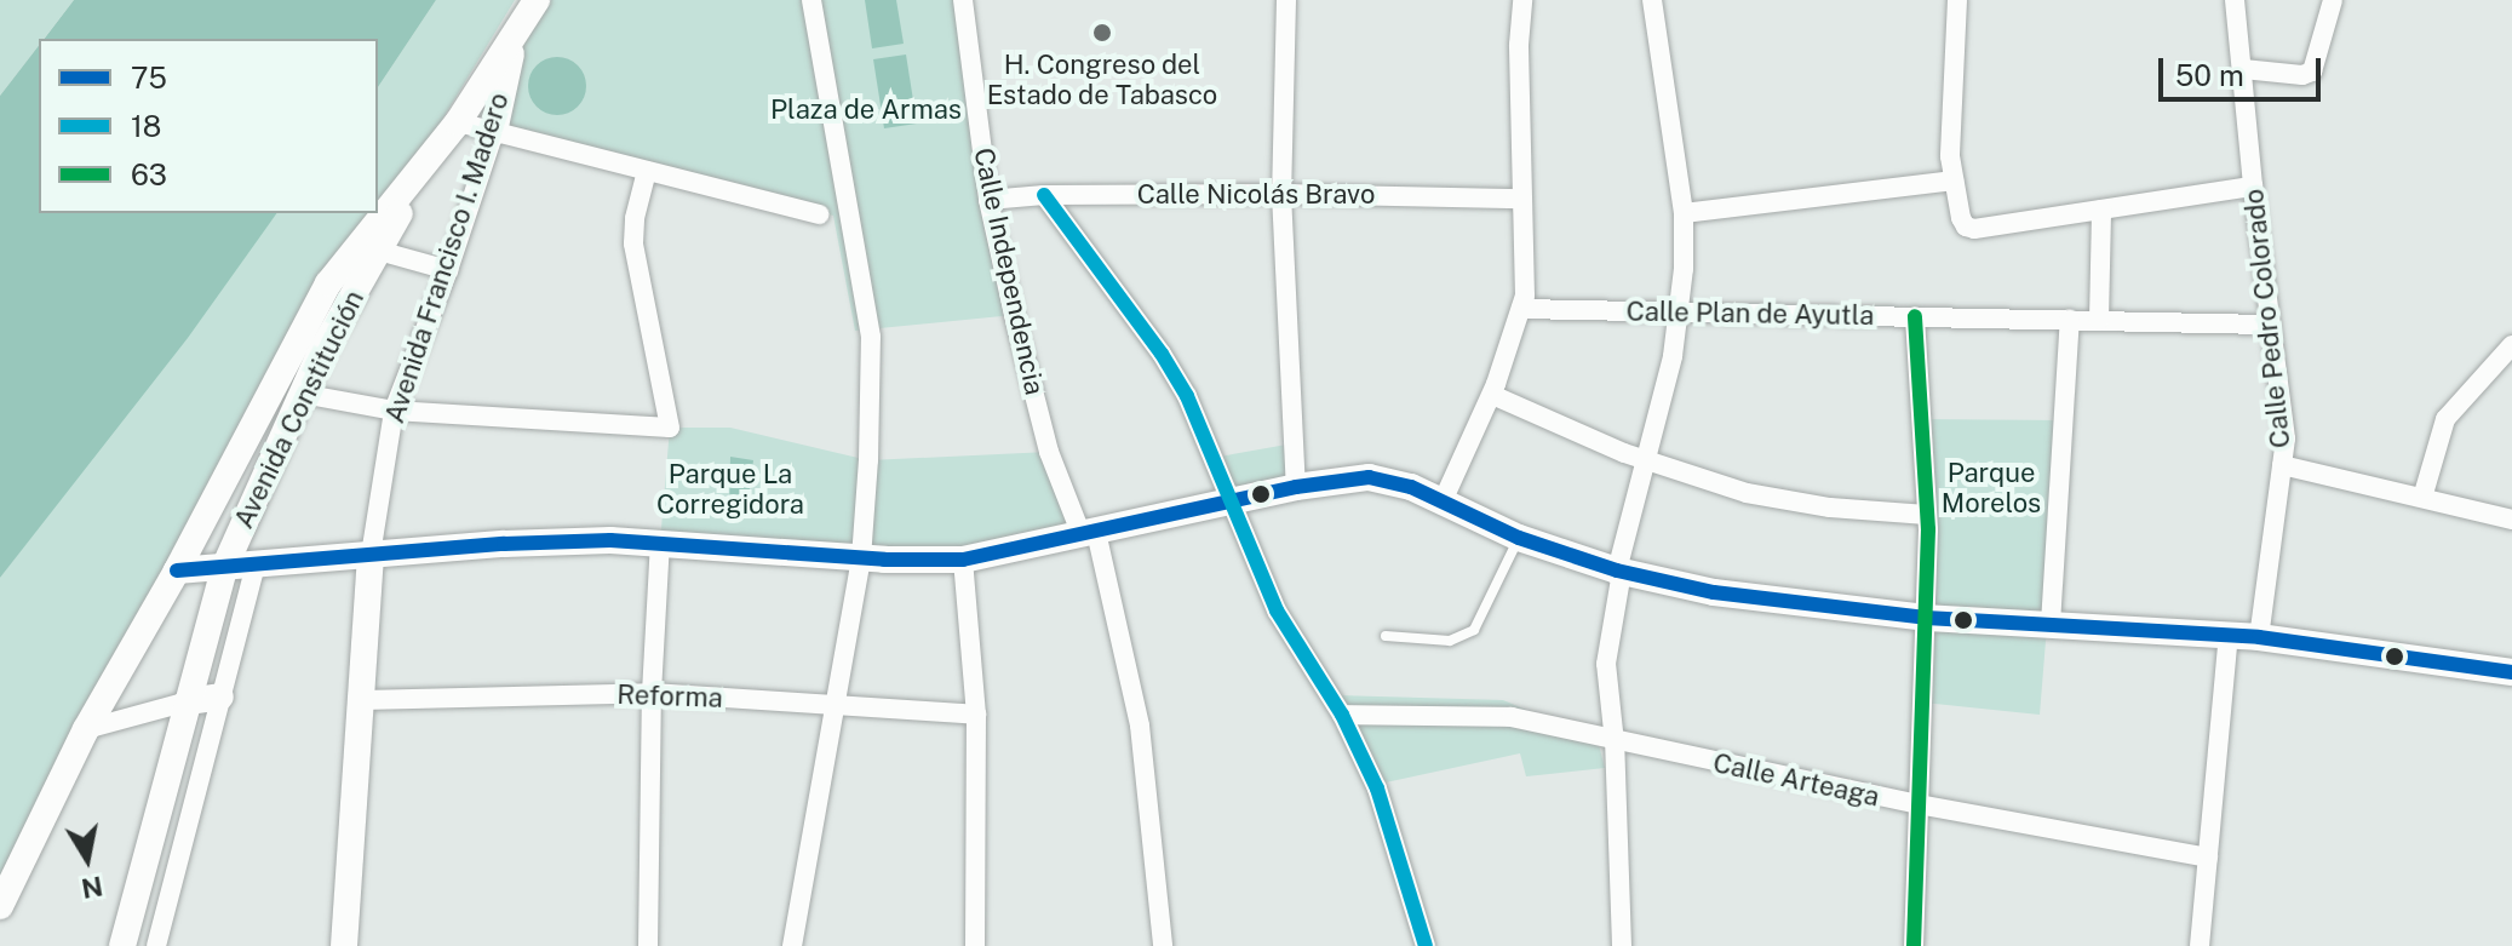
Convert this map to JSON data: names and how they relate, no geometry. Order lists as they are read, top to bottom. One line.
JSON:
{"streets":{"main road":["Avenida Francisco I. Madero","Avenida Constitución"],"street":["Calle Nicolás Bravo","Calle Independencia","Calle Plan de Ayutla","Calle Pedro Colorado","Reforma","Calle Arteaga"]},"crossings":[["Calle Nicolás Bravo","Calle Independencia"],["Avenida Francisco I. Madero","Reforma"],["Calle Plan de Ayutla","Calle Pedro Colorado"]],"parks":["Plaza de Armas","Parque Morelos","Parque La Corregidora"],"places":["H. Congreso del Estado de Tabasco"],"lines":["transit line 18","transit line 63","transit line 75"],"legend":["75","18","63"],"scale_bar":"50 m","north":"bottom"}
